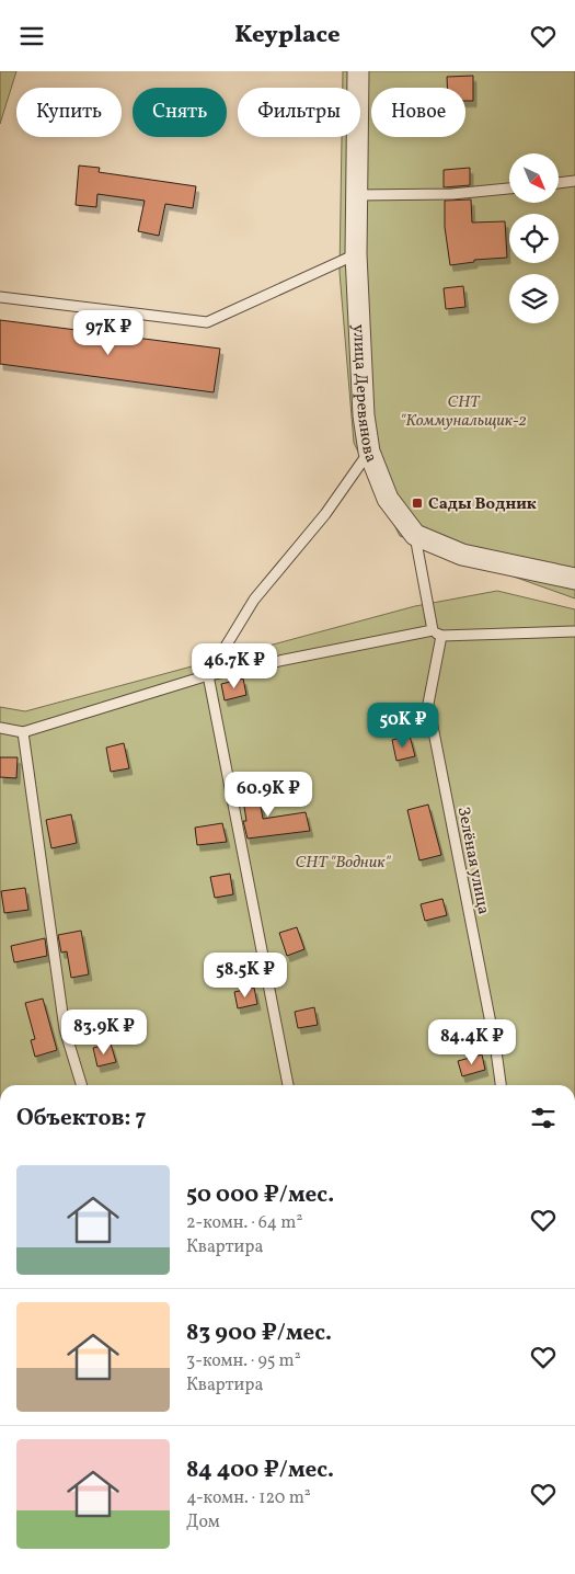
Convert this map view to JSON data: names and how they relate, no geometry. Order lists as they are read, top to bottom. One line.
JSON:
{"streets":{"street":["улица Деревянова"],"lane":["Зелёная улица"]},"parks":["СНТ \"Коммунальщик-2","СНТ \"Водник\""],"places":{"transit":["Сады Водник"]},"north":"bottom right","page":{"header":"Keyplace","chip":["Купить","Снять","Фильтры","Новое"],"price":["97K ₽","46.7K ₽","50K ₽","60.9K ₽","58.5K ₽","83.9K ₽","84.4K ₽"],"heading":"Объектов: 7","list":[{"name":"50 000 ₽/мес.","note":"2-комн. · 64 m² · Квартира"},{"name":"83 900 ₽/мес.","note":"3-комн. · 95 m² · Квартира"},{"name":"84 400 ₽/мес.","note":"4-комн. · 120 m² · Дом"}]}}
